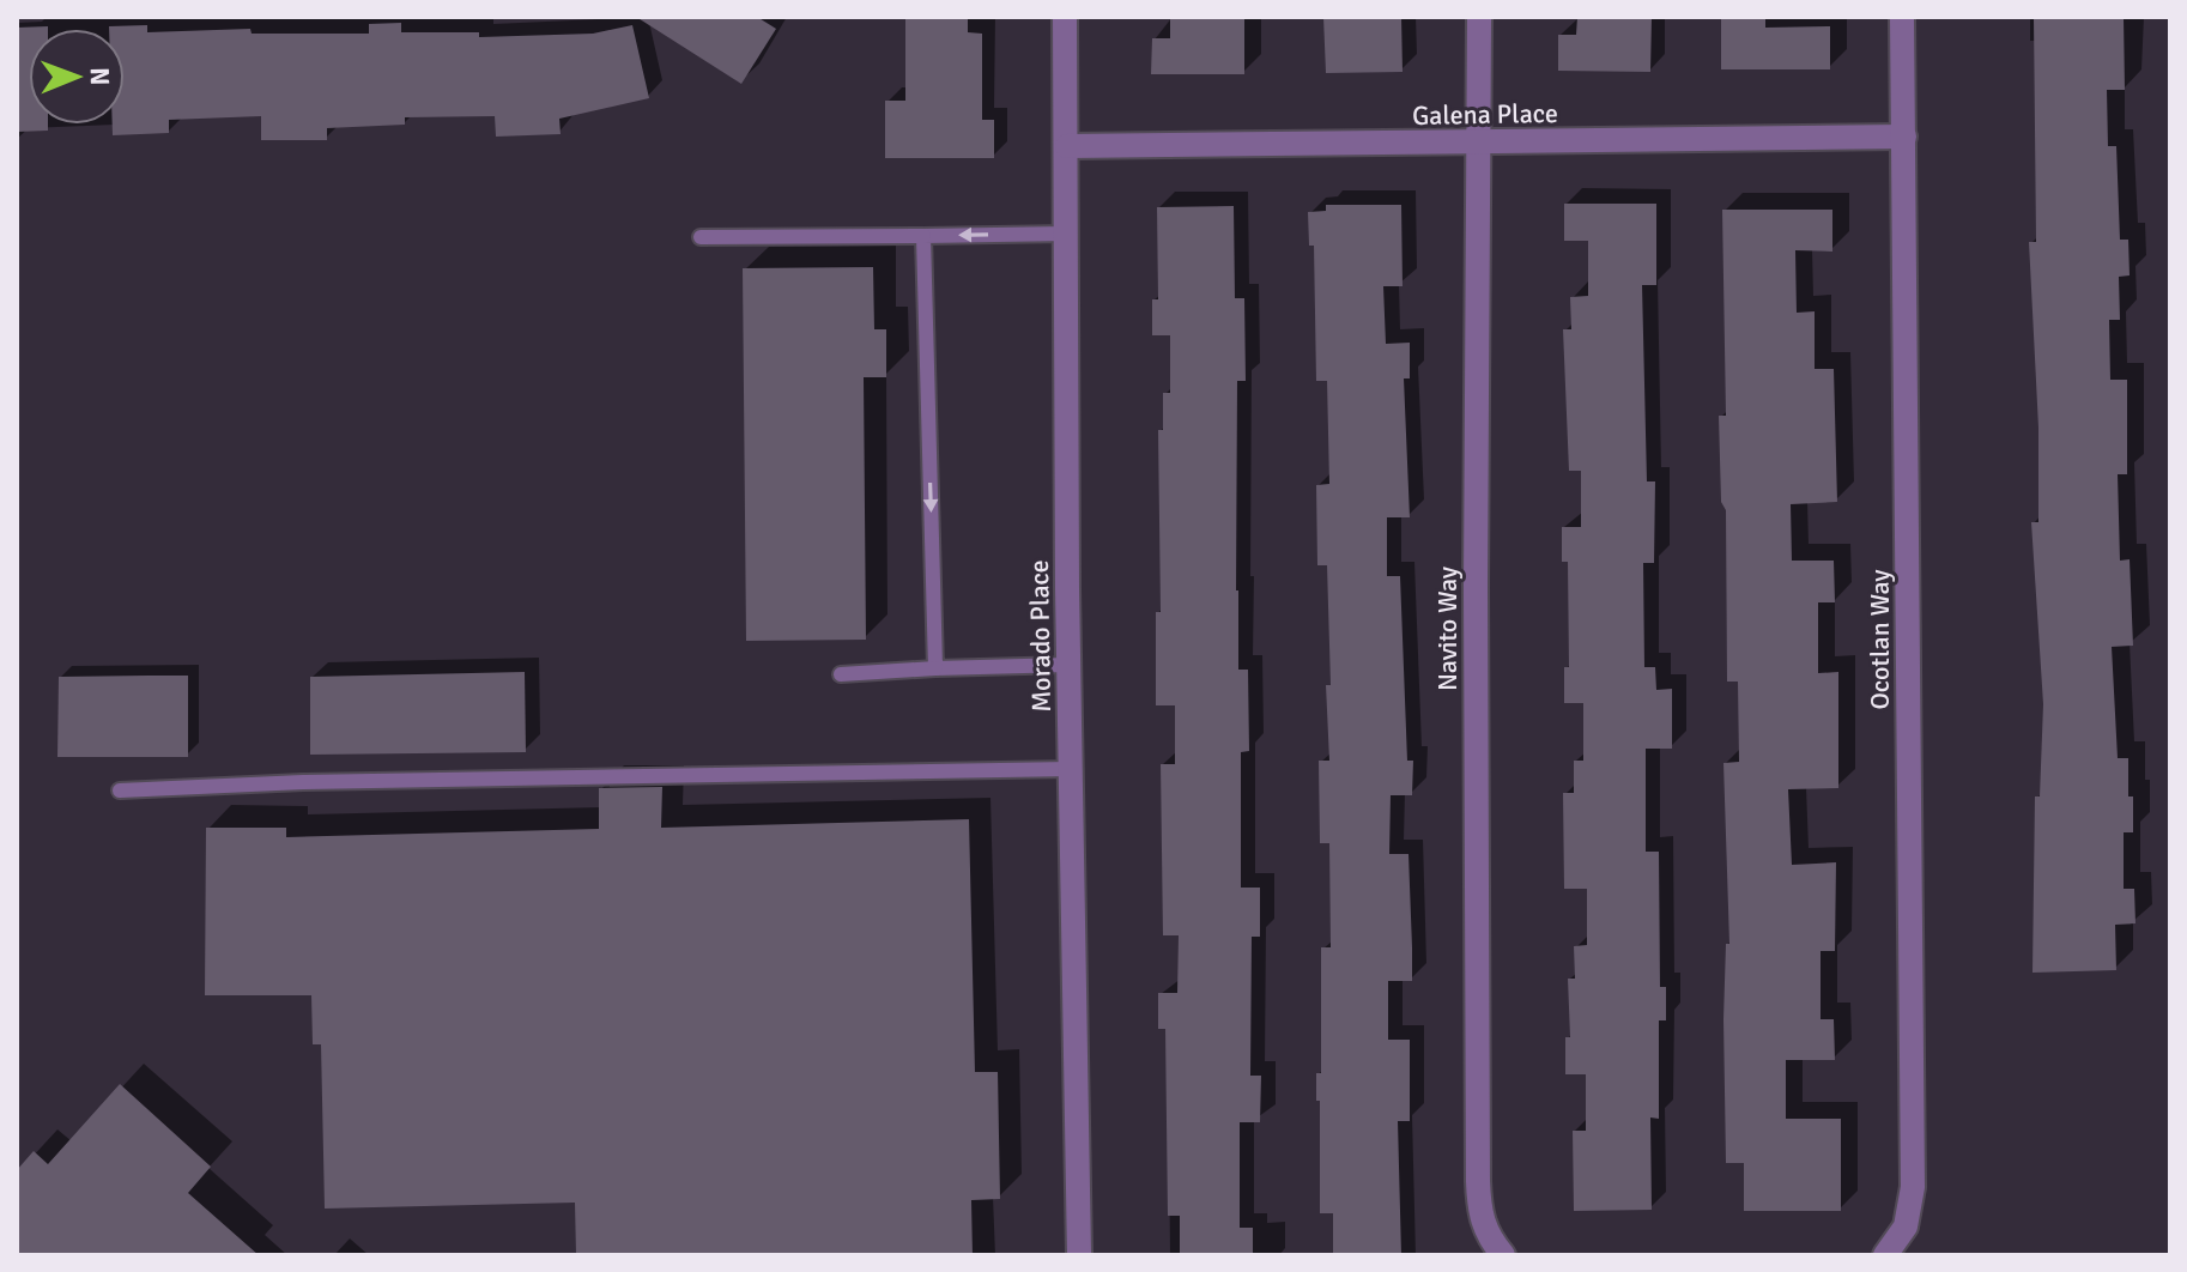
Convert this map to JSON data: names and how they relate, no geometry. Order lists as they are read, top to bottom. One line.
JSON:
{"streets":{"street":["Galena Place","Navito Way","Morado Place","Ocotlan Way"]},"crossings":[["Galena Place","Navito Way"],["Galena Place","Morado Place"],["Galena Place","Ocotlan Way"]],"north":"right"}
